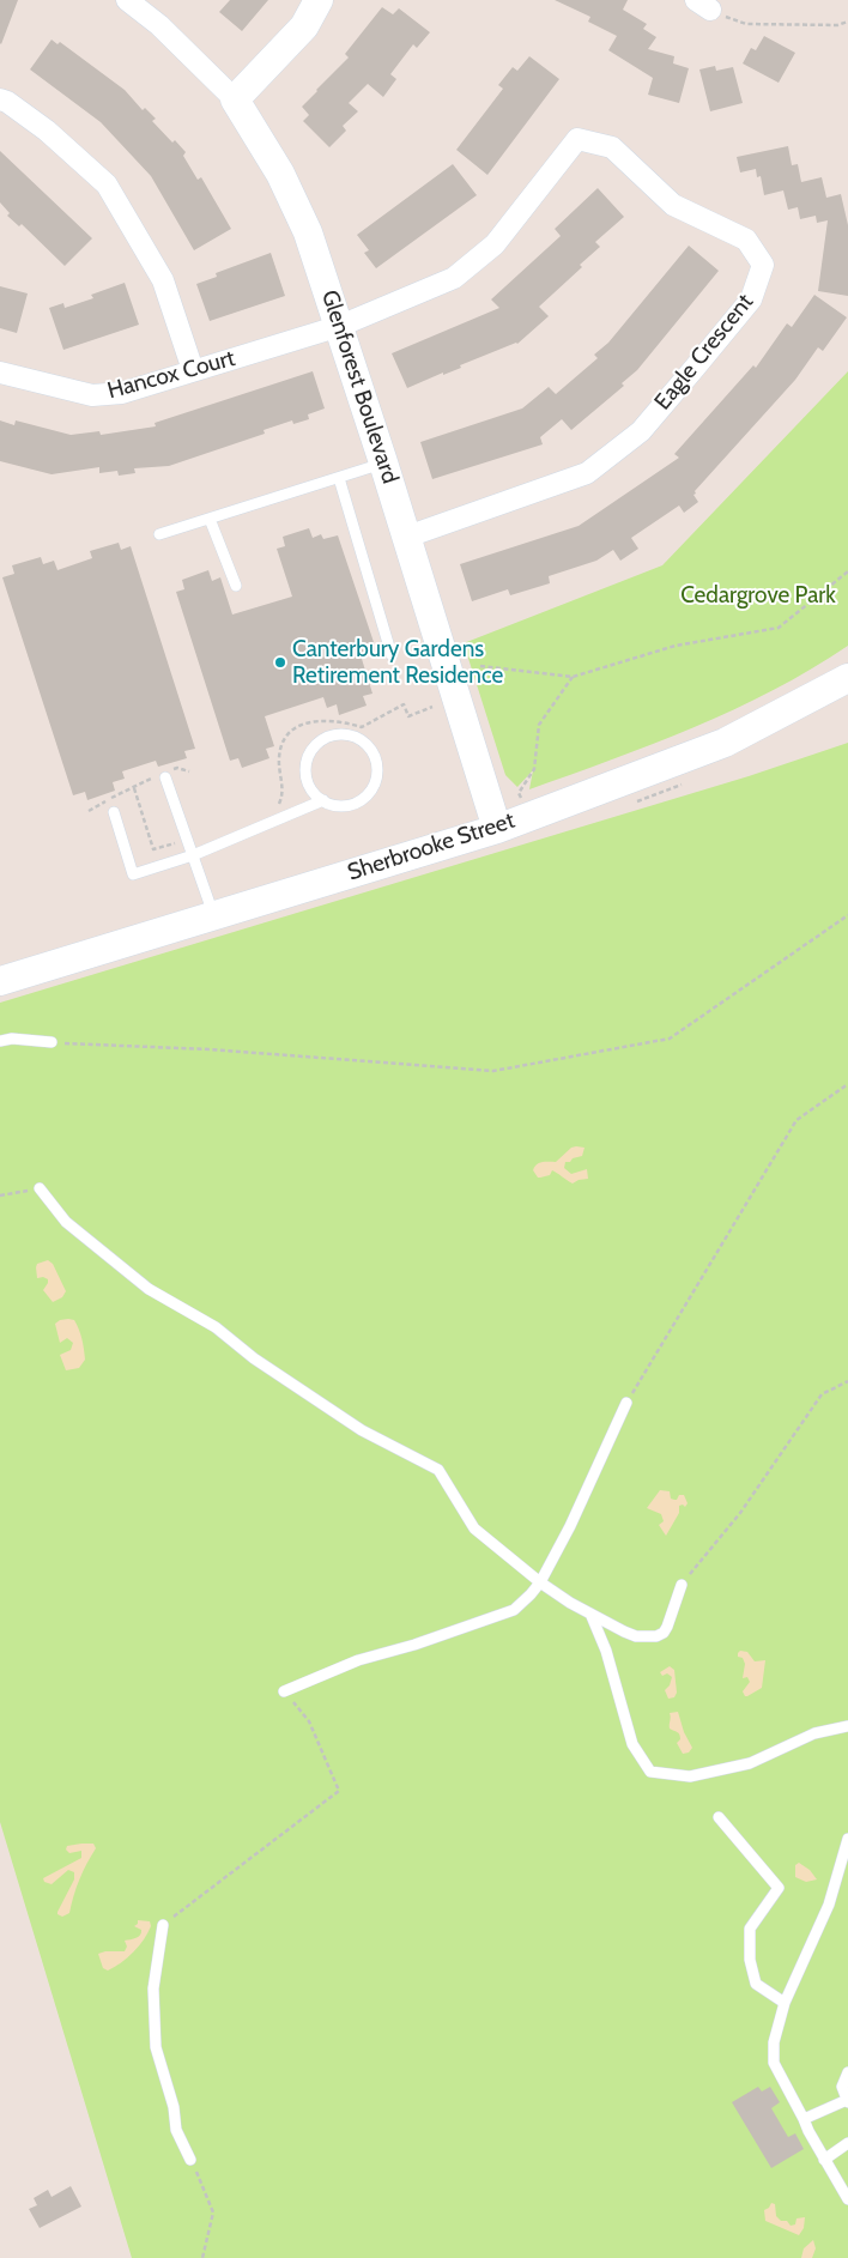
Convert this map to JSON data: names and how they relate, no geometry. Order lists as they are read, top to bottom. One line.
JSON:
{"streets":{"street":["Eagle Crescent","Hancox Court","Glenforest Boulevard","Sherbrooke Street"]},"crossings":[["Eagle Crescent","Hancox Court"],["Eagle Crescent","Glenforest Boulevard"],["Hancox Court","Glenforest Boulevard"],["Glenforest Boulevard","Sherbrooke Street"]],"parks":["Cedargrove Park"],"places":["Canterbury Gardens Retirement Residence"]}
